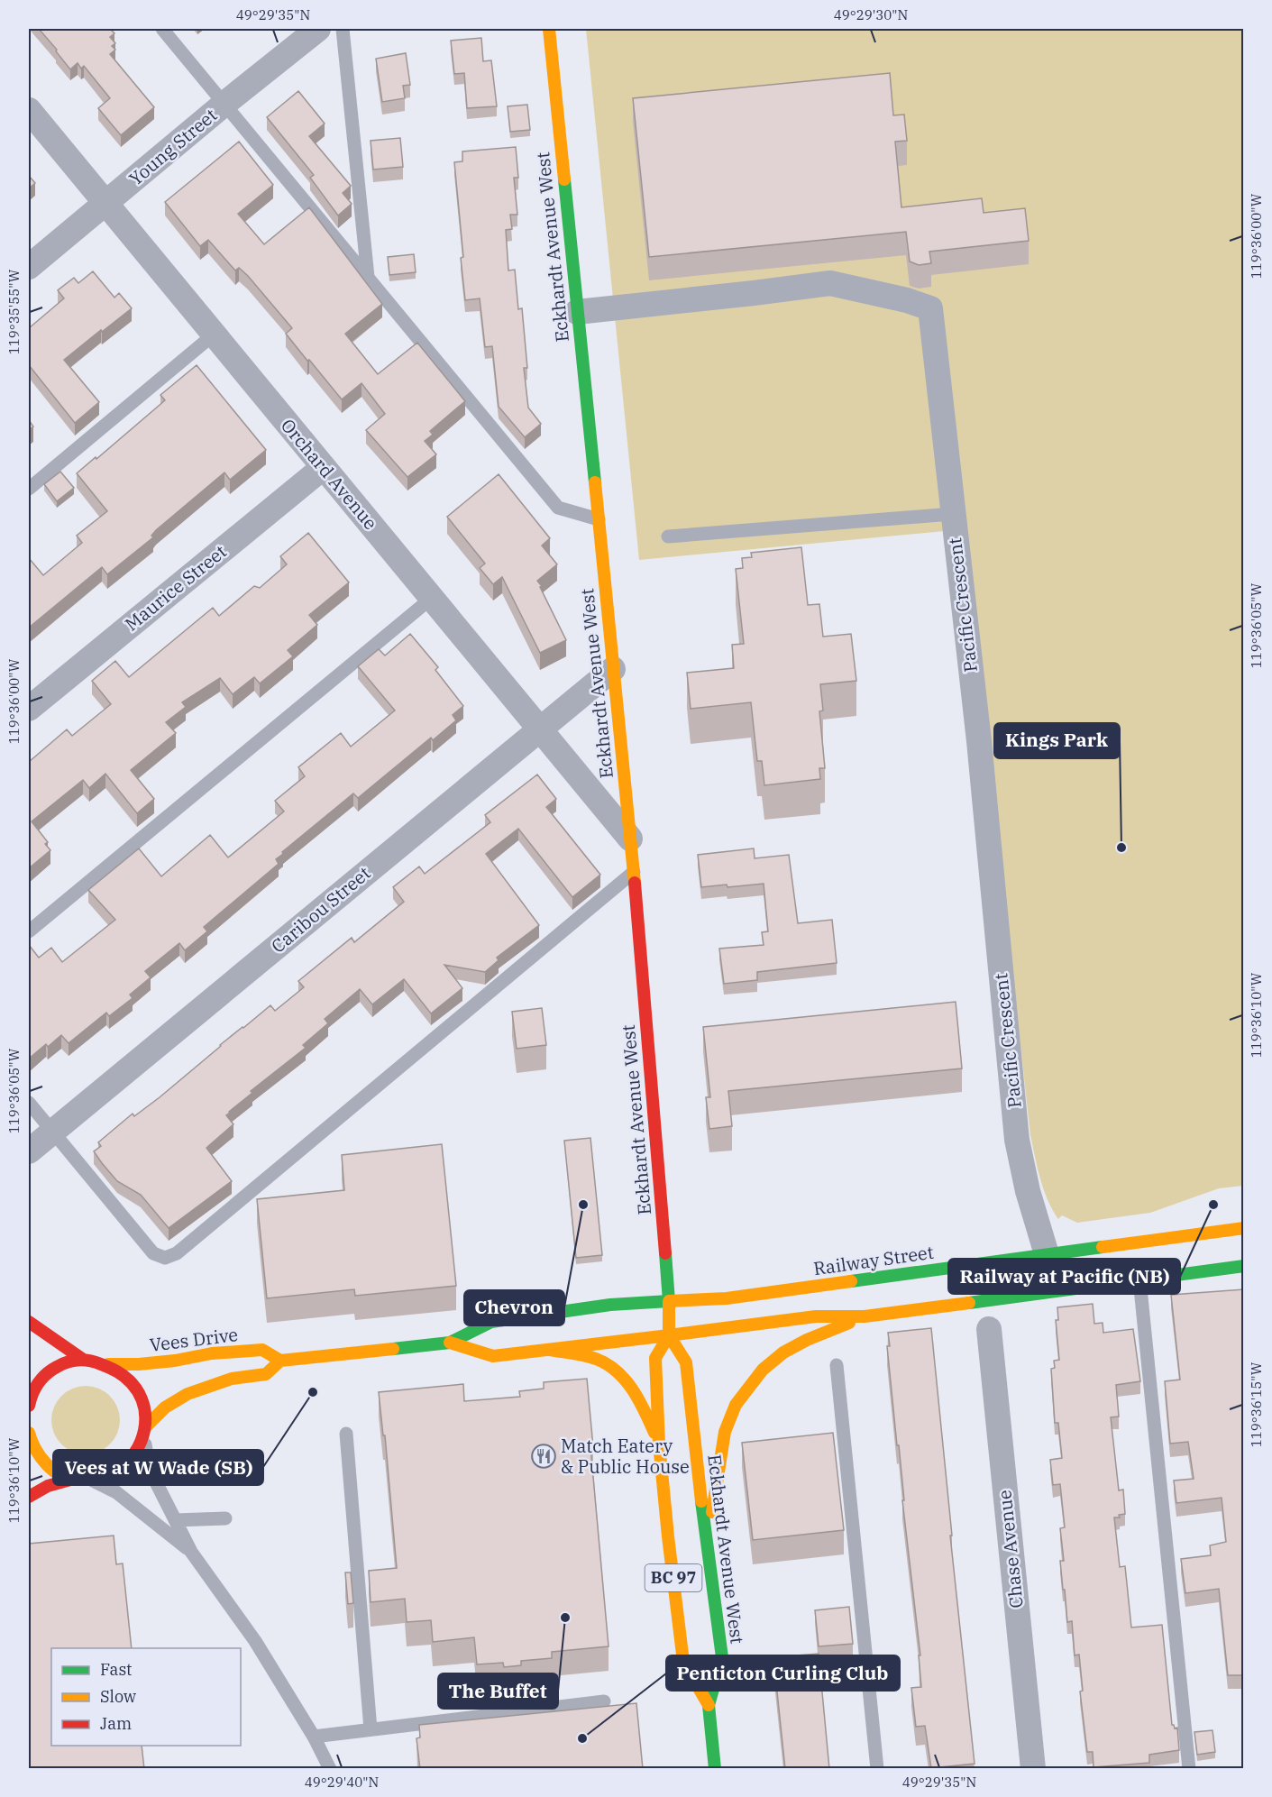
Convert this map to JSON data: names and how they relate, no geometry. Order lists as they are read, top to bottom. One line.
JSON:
{"streets":{"main road":["Eckhardt Avenue West","Railway Street","Vees Drive","BC 97"],"street":["Young Street","Orchard Avenue","Maurice Street","Pacific Crescent","Caribou Street","Chase Avenue"]},"crossings":[["Young Street","Orchard Avenue"],["Eckhardt Avenue West","Orchard Avenue"],["Eckhardt Avenue West","Pacific Crescent"],["Eckhardt Avenue West","Caribou Street"],["Eckhardt Avenue West","Railway Street"],["Eckhardt Avenue West","Vees Drive"],["Orchard Avenue","Maurice Street"],["Orchard Avenue","Caribou Street"],["Pacific Crescent","Railway Street"],["Railway Street","Vees Drive"]],"places":{"other":["Kings Park","Chevron","Railway at Pacific (NB)","Vees at W Wade (SB)","The Buffet","Penticton Curling Club"],"restaurant":["Match Eatery & Public House"]},"legend":["Fast","Slow","Jam"],"coordinates":["49°29'35\"N","49°29'30\"N","119°36'00\"W","119°35'55\"W","119°36'05\"W","119°36'10\"W","119°36'15\"W","49°29'40\"N"]}
